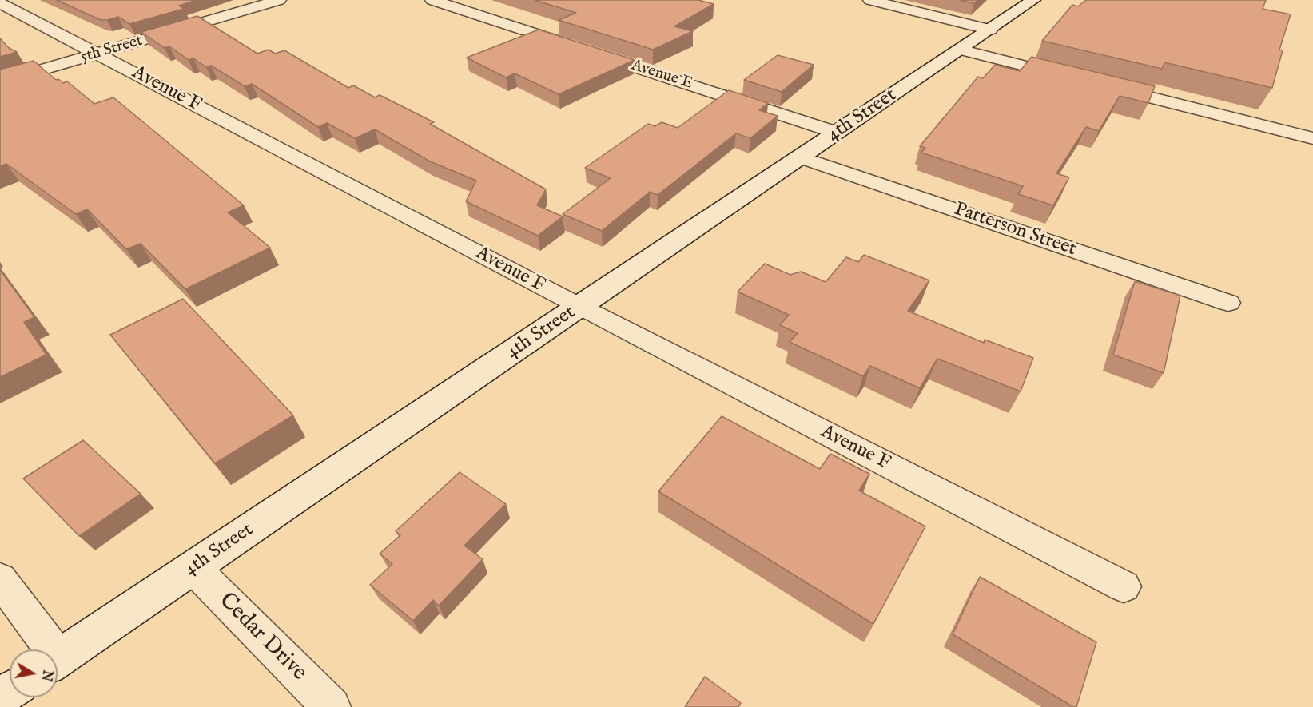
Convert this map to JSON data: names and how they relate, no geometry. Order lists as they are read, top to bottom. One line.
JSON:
{"streets":{"street":["5th Street","Avenue E","Avenue F","4th Street","Patterson Street","Cedar Drive"]},"crossings":[["5th Street","Avenue F"],["Avenue E","4th Street"],["Avenue F","4th Street"],["4th Street","Patterson Street"],["4th Street","Cedar Drive"]],"north":"right"}
